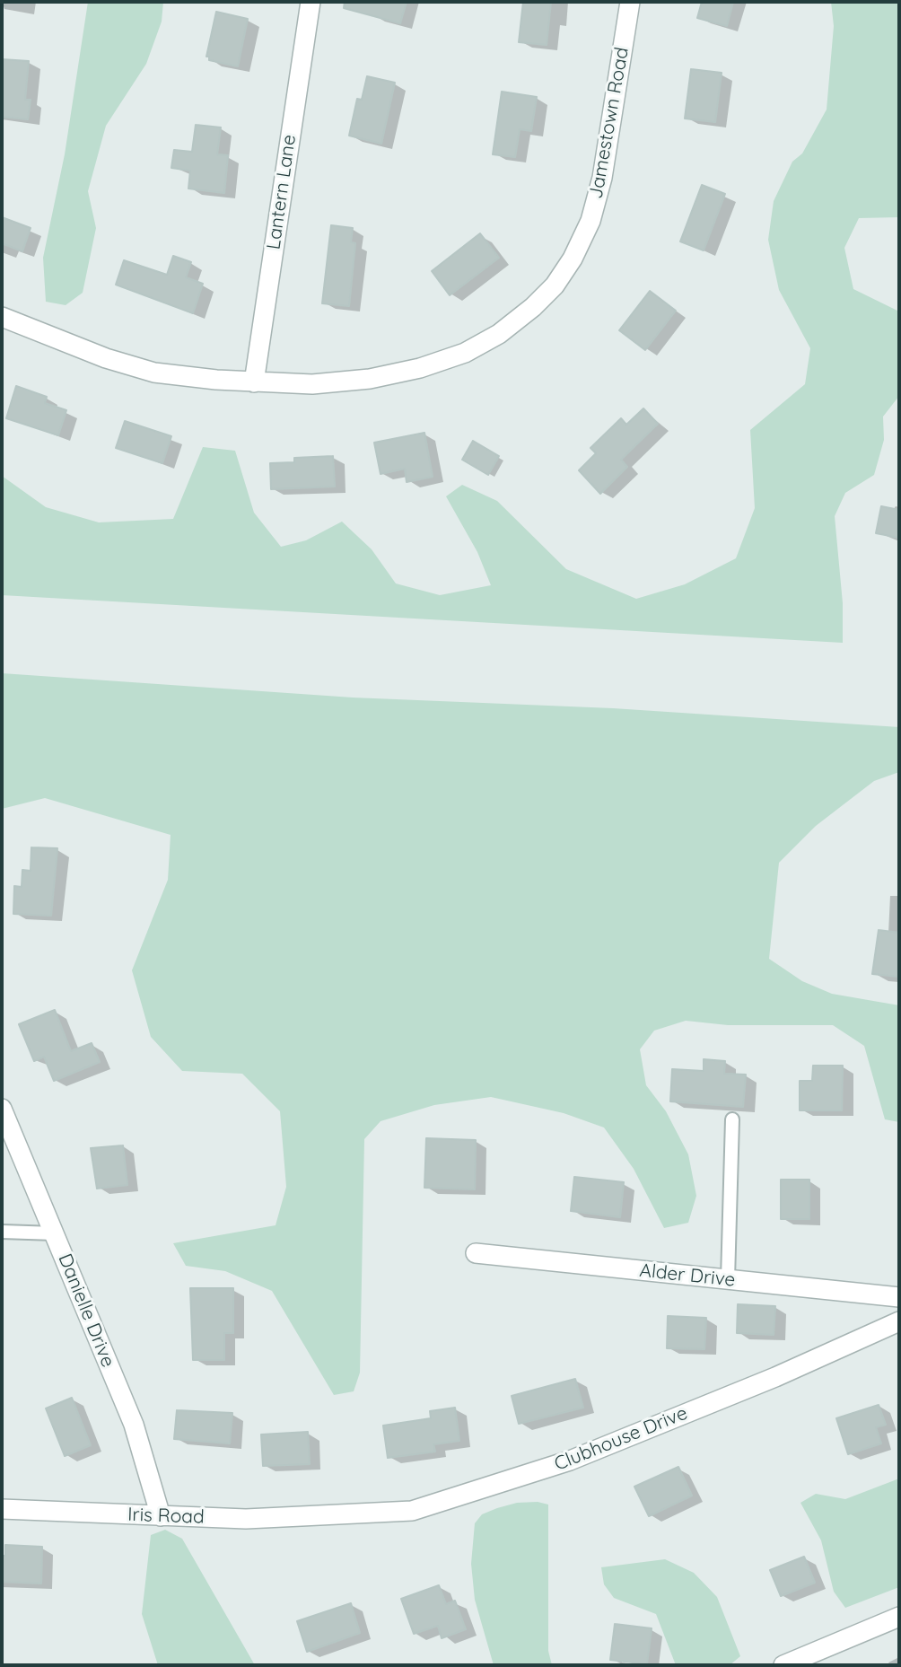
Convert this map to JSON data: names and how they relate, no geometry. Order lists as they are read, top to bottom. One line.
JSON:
{"streets":{"street":["Jamestown Road","Lantern Lane","Alder Drive","Danielle Drive","Clubhouse Drive","Iris Road"]},"crossings":[["Jamestown Road","Lantern Lane"],["Danielle Drive","Iris Road"],["Clubhouse Drive","Iris Road"]]}
